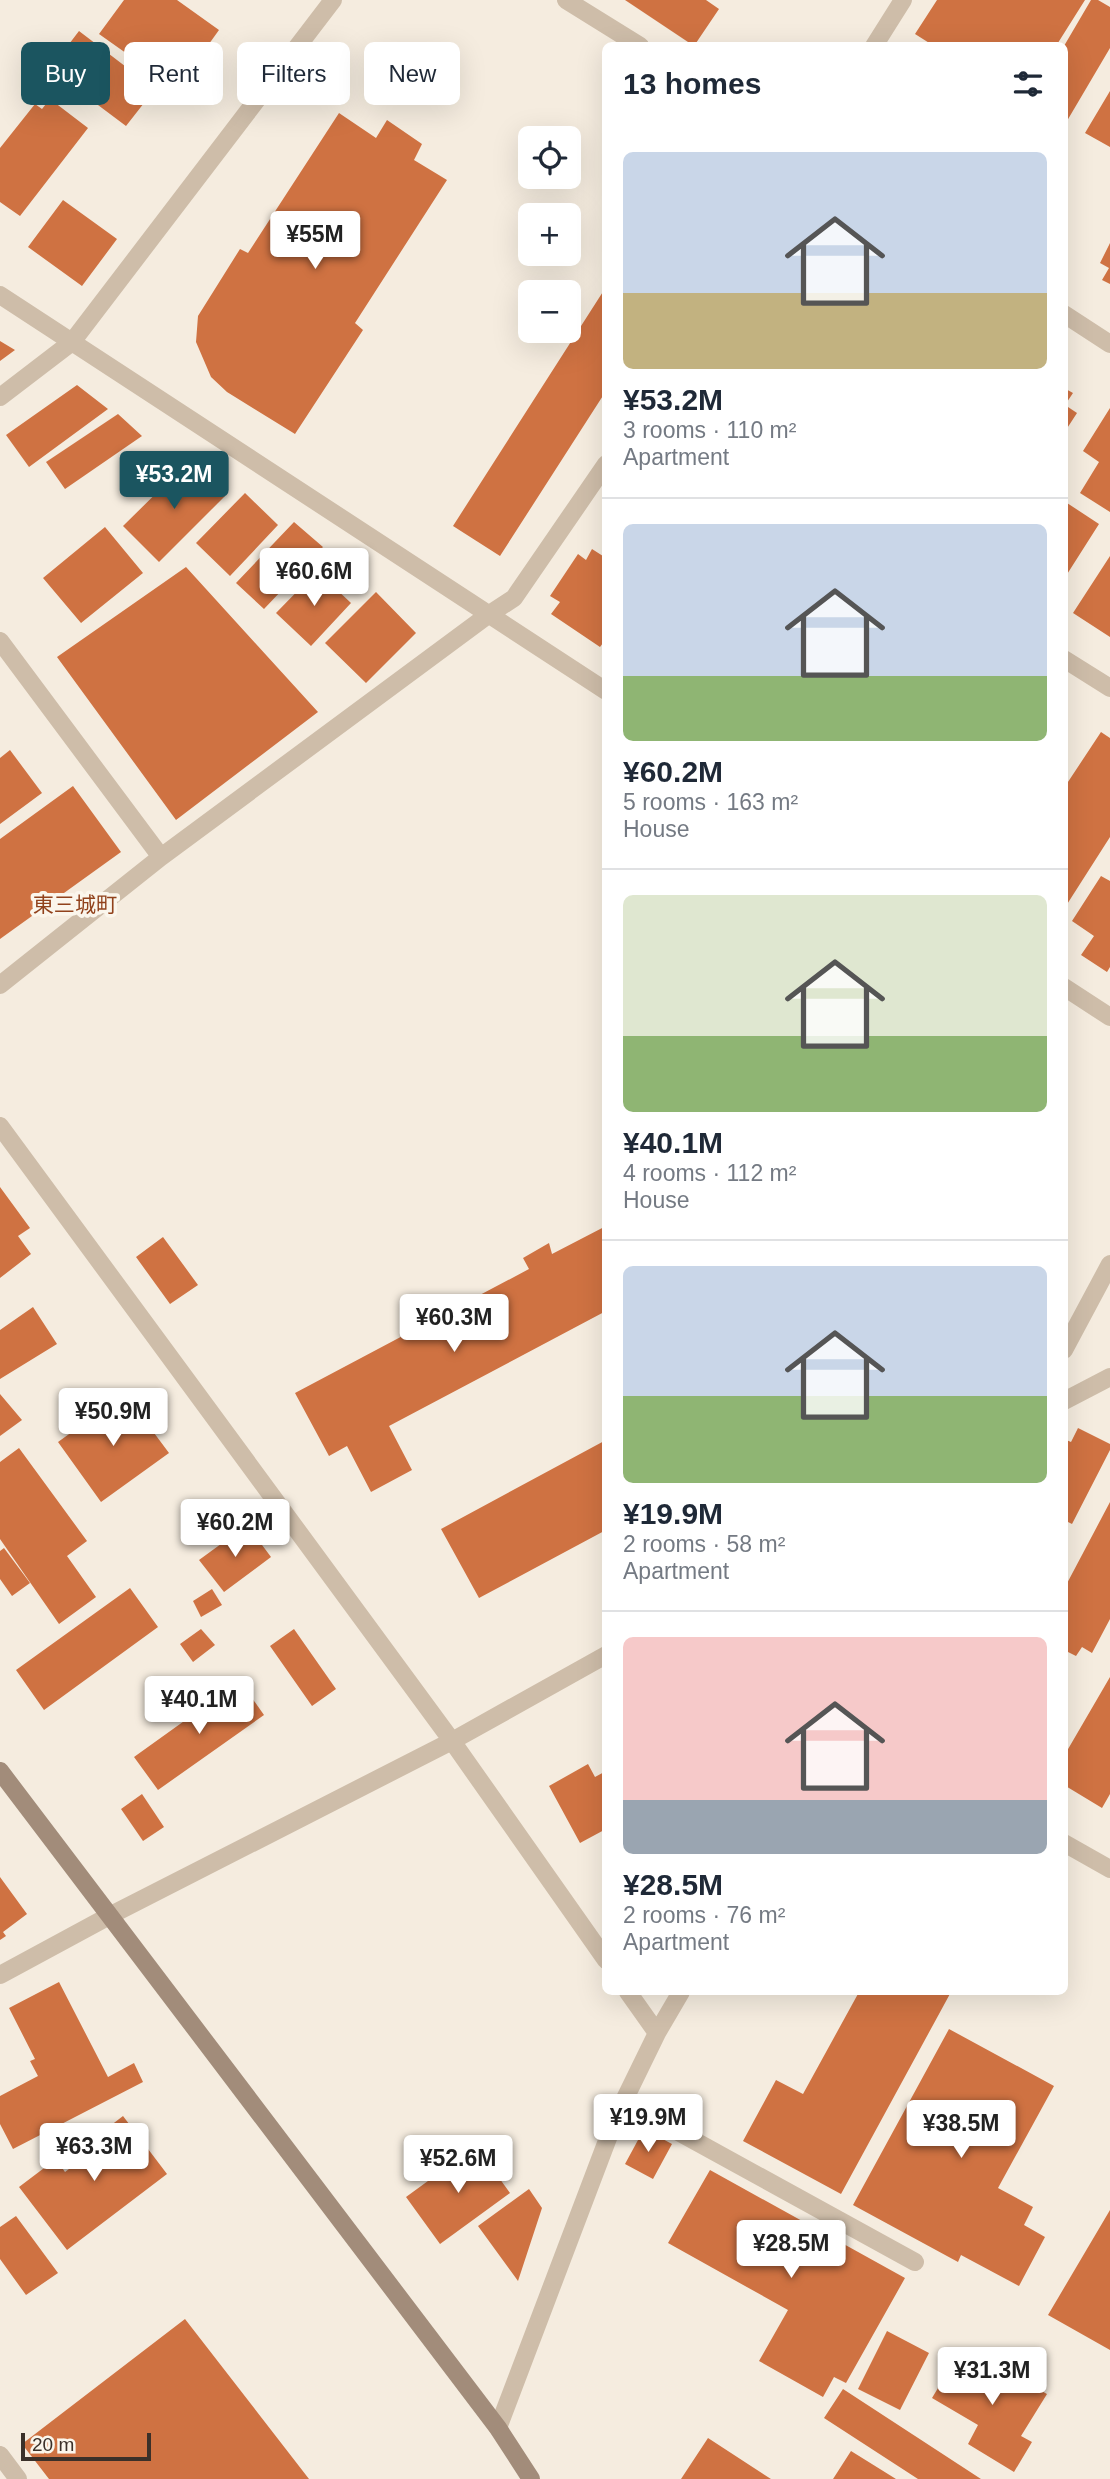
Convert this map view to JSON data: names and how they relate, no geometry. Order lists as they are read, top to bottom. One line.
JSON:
{"districts":["東三城町"],"scale_bar":"20 m","page":{"chip":["Buy","Rent","Filters","New"],"heading":"13 homes","map_buttons":["+","−"],"list":[{"name":"¥53.2M","note":"3 rooms · 110 m² · Apartment"},{"name":"¥60.2M","note":"5 rooms · 163 m² · House"},{"name":"¥40.1M","note":"4 rooms · 112 m² · House"},{"name":"¥19.9M","note":"2 rooms · 58 m² · Apartment"},{"name":"¥28.5M","note":"2 rooms · 76 m² · Apartment"}],"price":["¥55M","¥53.2M","¥60.6M","¥60.3M","¥50.9M","¥60.2M","¥40.1M","¥19.9M","¥38.5M","¥63.3M","¥52.6M","¥28.5M","¥31.3M"],"scale":"20 m"}}
